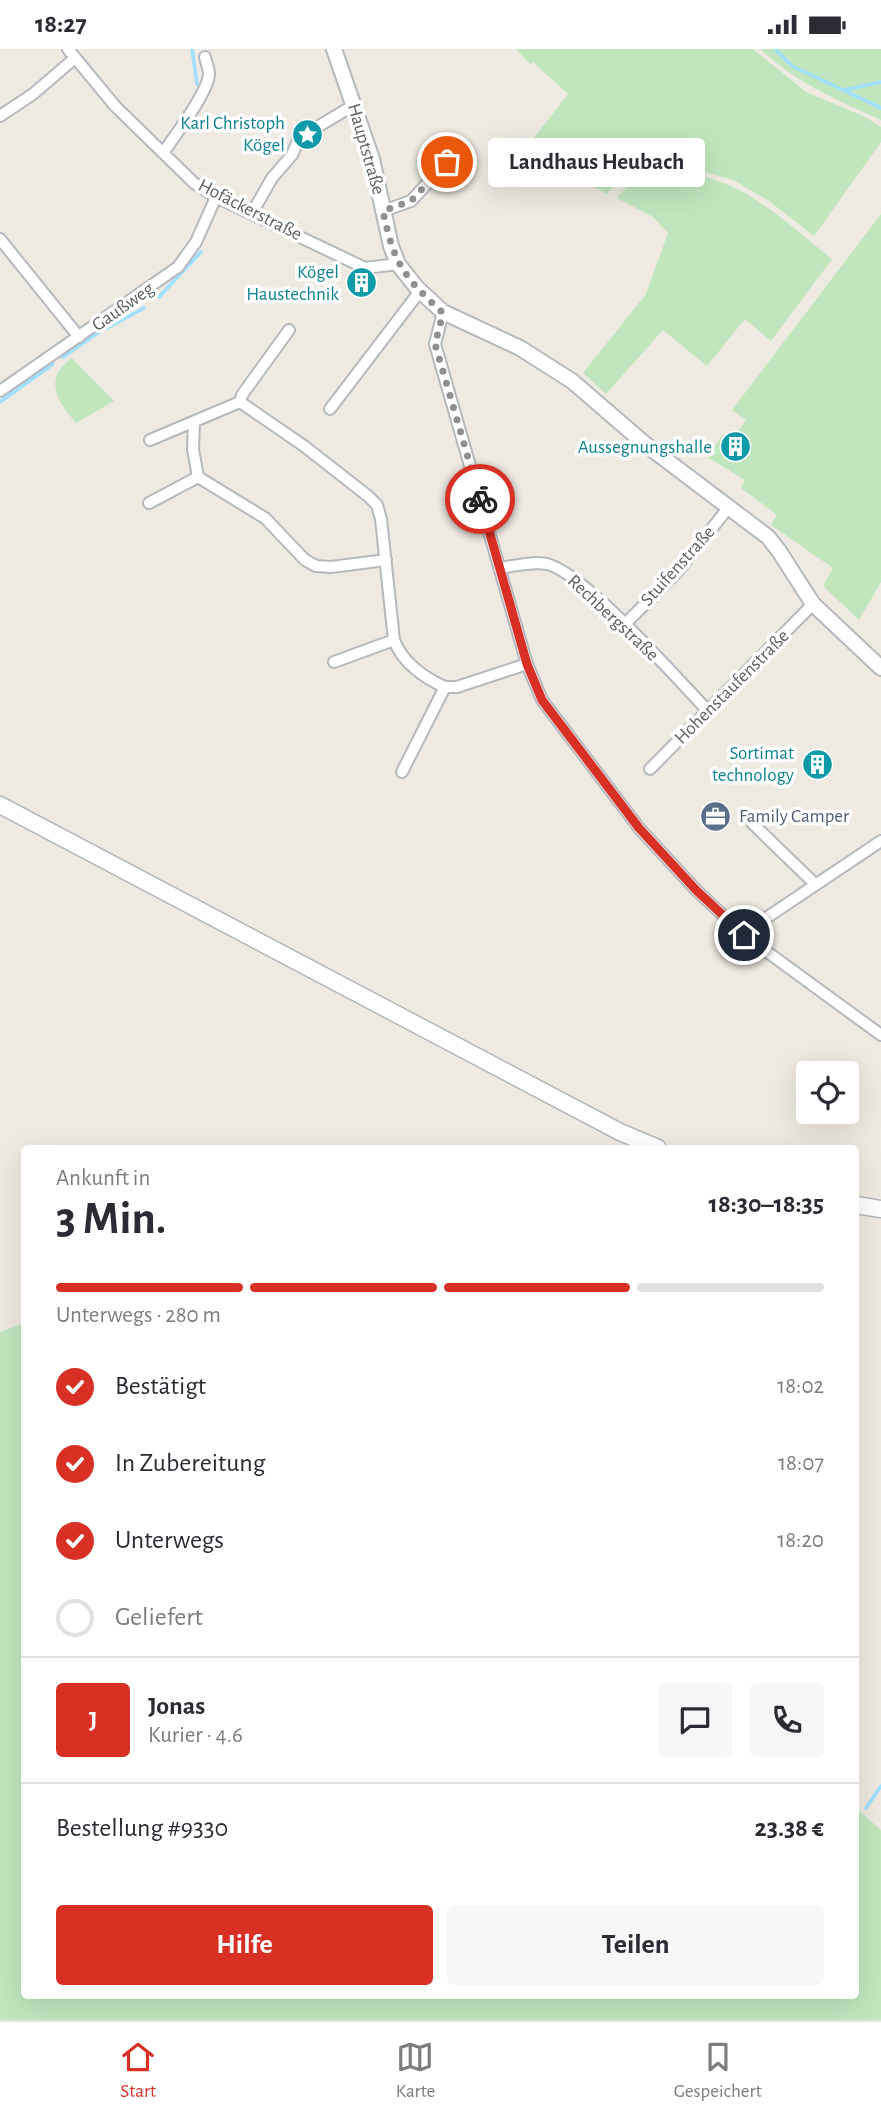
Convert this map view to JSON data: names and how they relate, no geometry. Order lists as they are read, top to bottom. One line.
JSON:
{"streets":{"street":["Hauptstraße","Hofäckerstraße","Gaußweg","Stuifenstraße","Rechbergstraße","Hohenstaufenstraße"]},"crossings":[["Hauptstraße","Hofäckerstraße"],["Hauptstraße","Stuifenstraße"],["Hauptstraße","Hohenstaufenstraße"],["Hofäckerstraße","Gaußweg"],["Stuifenstraße","Rechbergstraße"],["Rechbergstraße","Hohenstaufenstraße"]],"places":{"place":["Karl Christoph Kögel"],"other":["Landhaus Heubach"],"building":["Kögel Haustechnik","Aussegnungshalle","Sortimat technology"],"office":["Family Camper"]},"page":{"status":"18:27","bubble":"Landhaus Heubach","heading":["3 Min.","Ankunft in","18:30–18:35"],"panel":["Jonas","Kurier · 4.6","Bestellung #9330","23.38 €"],"bar":"Unterwegs · 280 m","list":[["Bestätigt","18:02"],["In Zubereitung","18:07"],["Unterwegs","18:20"],"Geliefert"],"round":"J","buttons":["Hilfe","Teilen"],"tabs":["Start","Karte","Gespeichert"]}}
